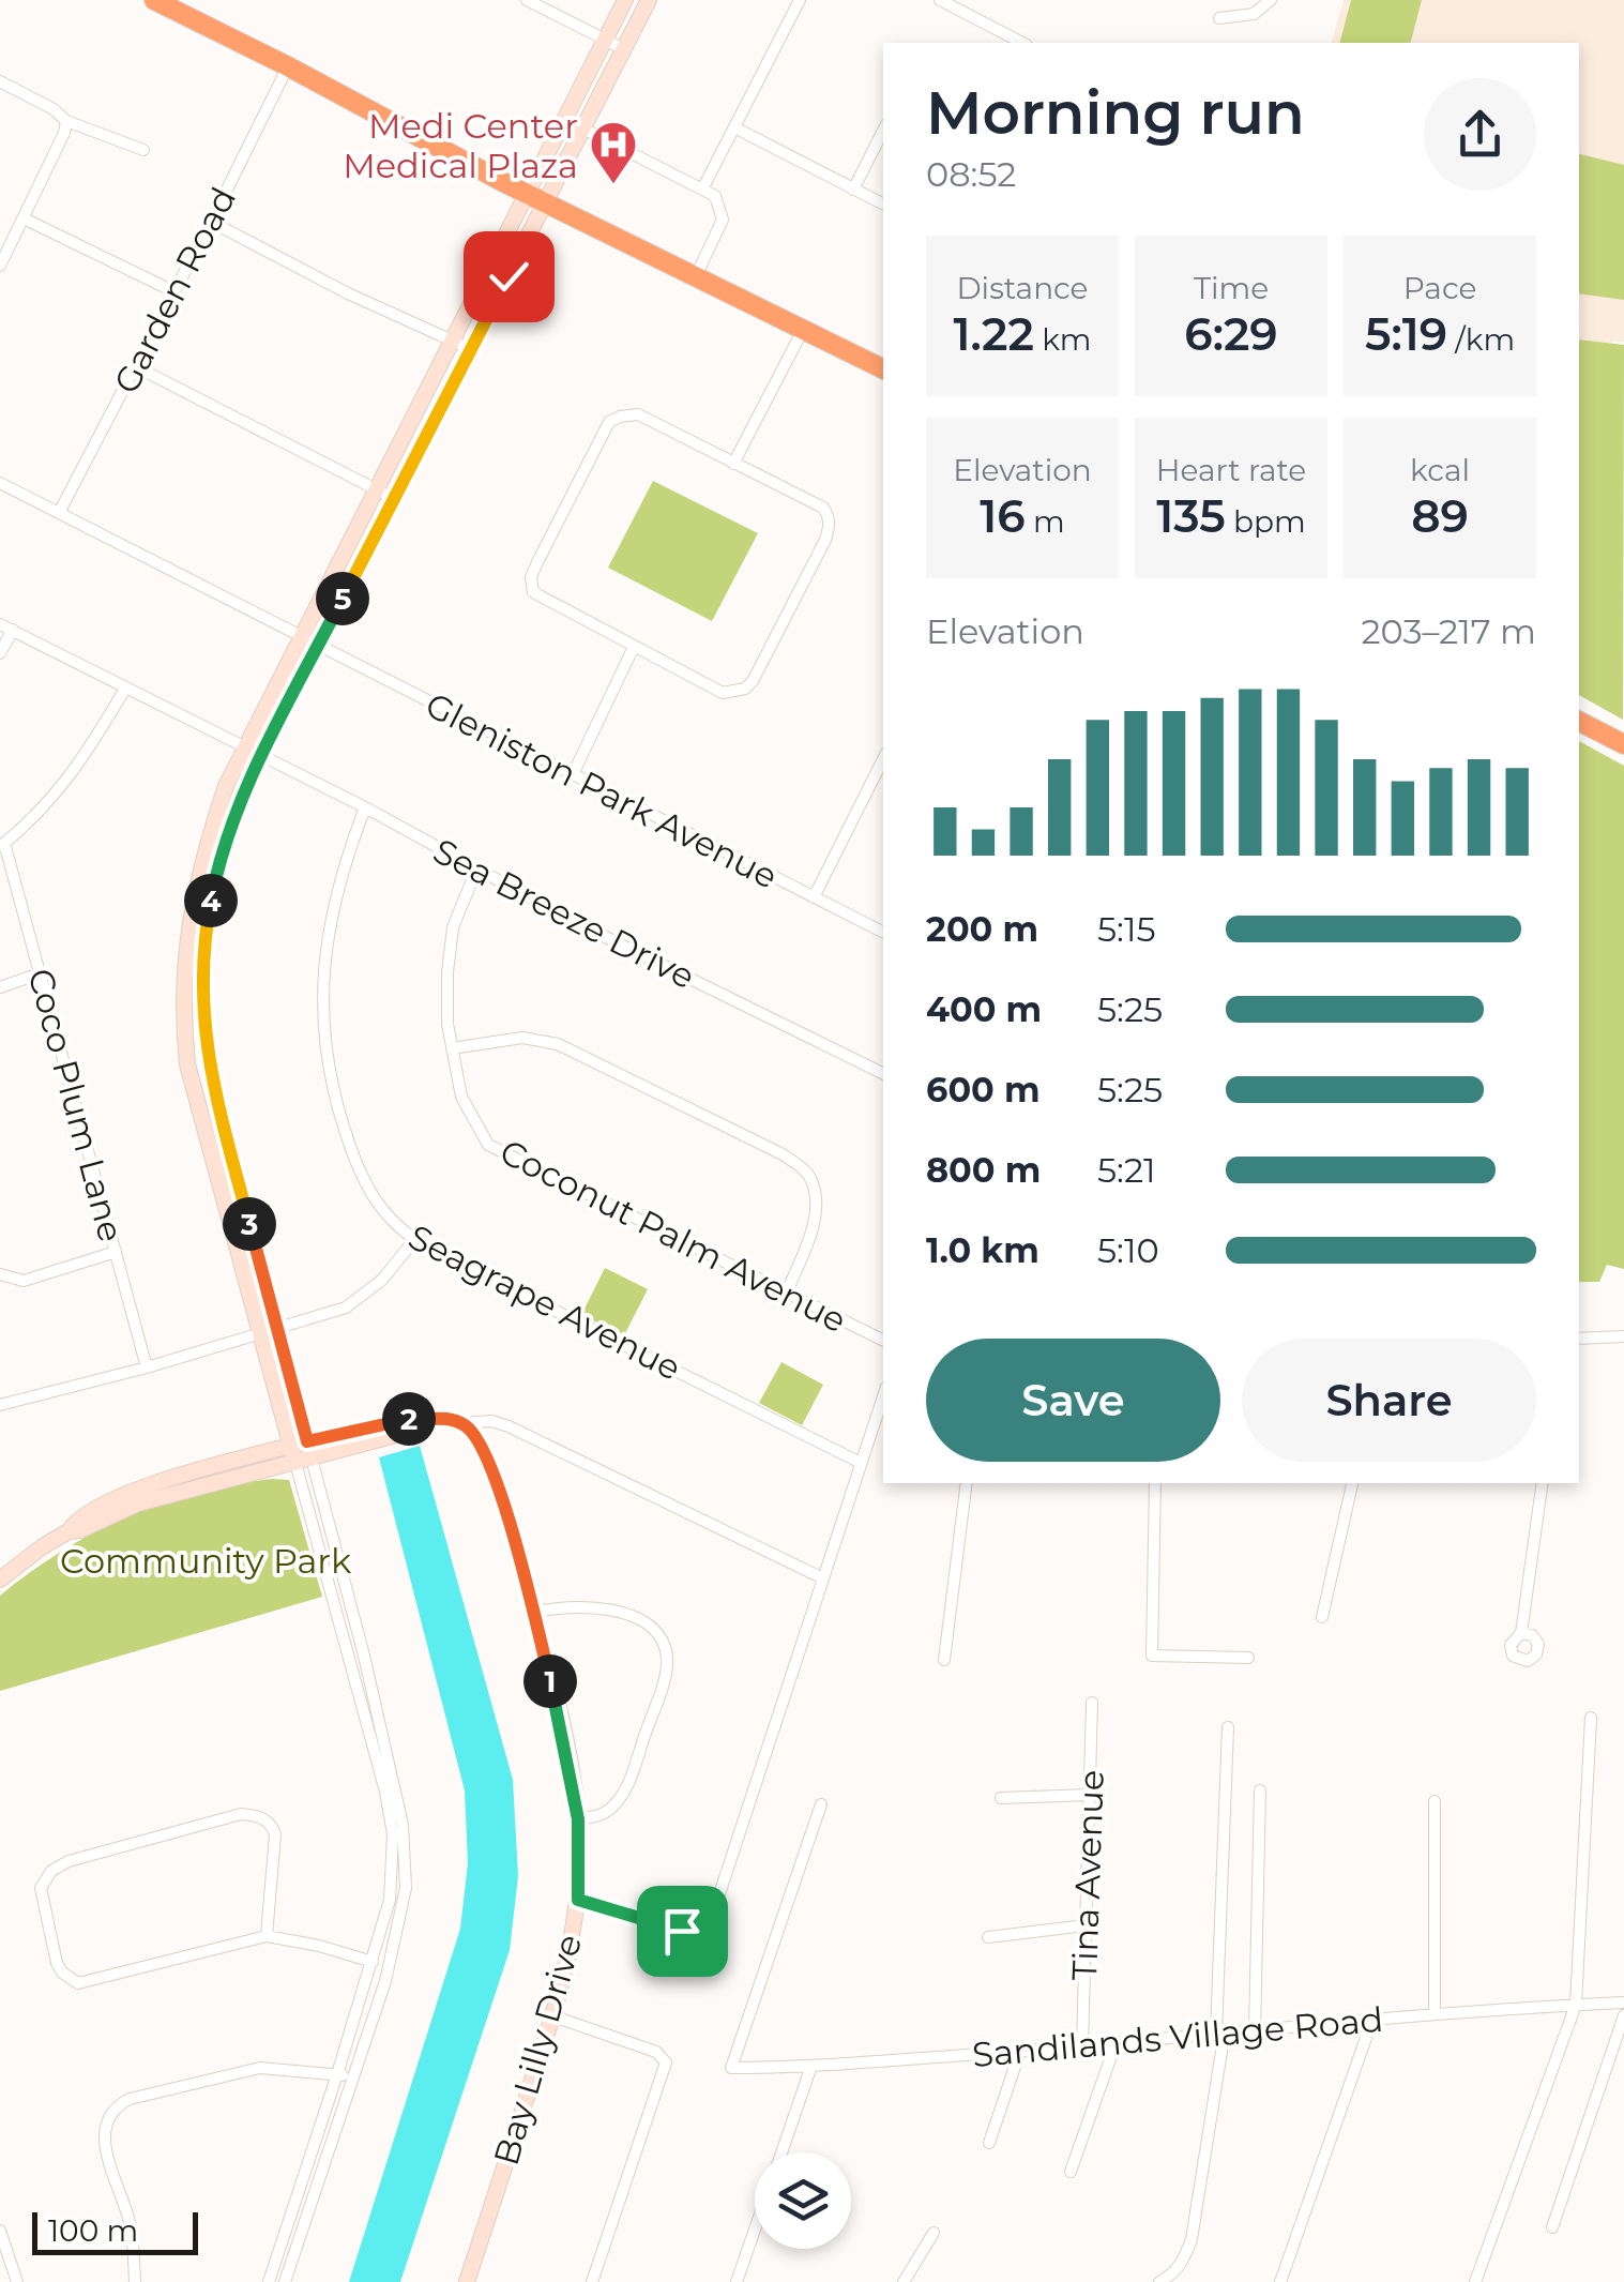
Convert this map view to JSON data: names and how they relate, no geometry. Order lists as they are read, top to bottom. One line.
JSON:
{"streets":{"main road":["Bay Lilly Drive"],"street":["Garden Road","Gleniston Park Avenue","Sea Breeze Drive","Coco Plum Lane","Coconut Palm Avenue","Seagrape Avenue","Tina Avenue","Sandilands Village Road"]},"crossings":[["Sea Breeze Drive","Coconut Palm Avenue"],["Sea Breeze Drive","Seagrape Avenue"],["Tina Avenue","Sandilands Village Road"]],"parks":["Community Park"],"places":{"hospital":["Medi Center Medical Plaza"]},"scale_bar":"100 m","page":{"heading":["Morning run","08:52"],"stats":[["Distance","1.22 km"],["Time","6:29"],["Pace","5:19 /km"],["Elevation","16 m"],["Heart rate","135 bpm"],["kcal","89"]],"pins":["5","4","3","2","1"],"chart":["Elevation","203–217 m"],"list":[{"name":"200 m","note":"5:15"},{"name":"400 m","note":"5:25"},{"name":"600 m","note":"5:25"},{"name":"800 m","note":"5:21"},{"name":"1.0 km","note":"5:10"}],"buttons":["Save","Share"],"scale":"100 m"}}
